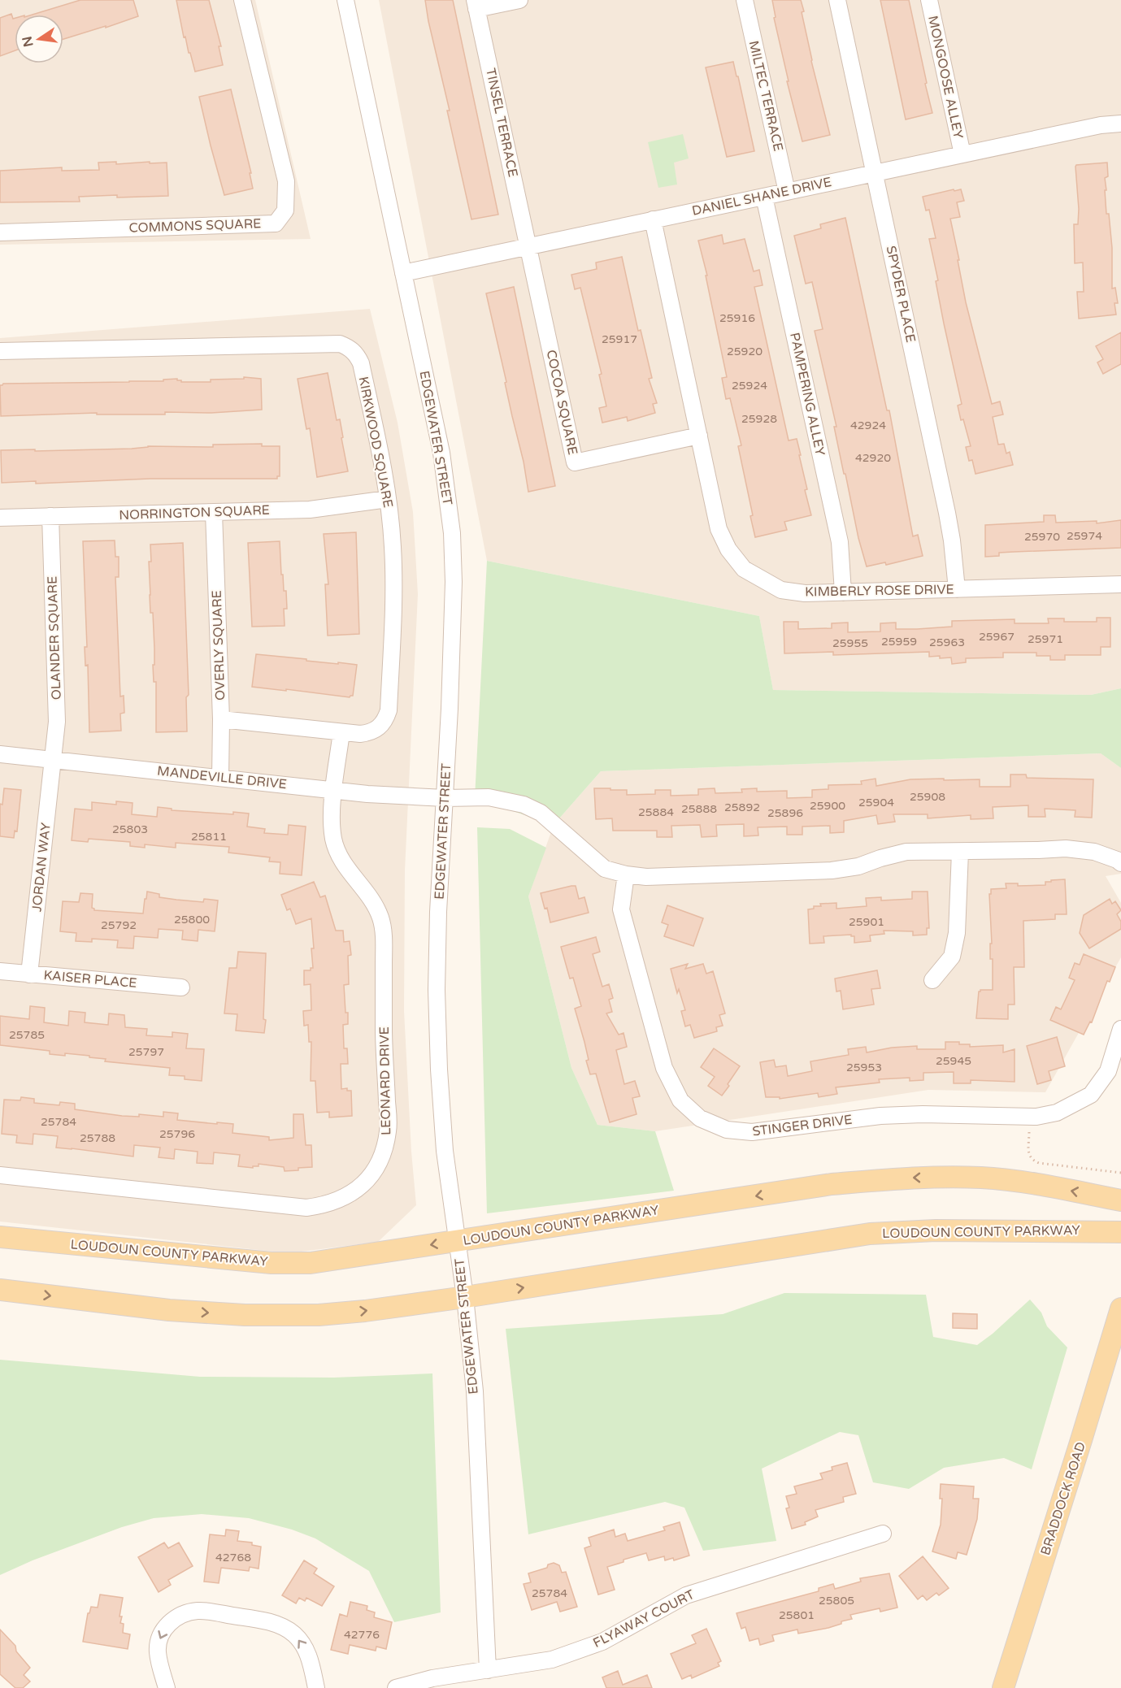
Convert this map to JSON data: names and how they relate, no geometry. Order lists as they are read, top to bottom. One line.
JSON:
{"streets":{"main road":["LOUDOUN COUNTY PARKWAY","BRADDOCK ROAD"],"street":["MONGOOSE ALLEY","MILTEC TERRACE","TINSEL TERRACE","DANIEL SHANE DRIVE","COMMONS SQUARE","SPYDER PLACE","PAMPERING ALLEY","COCOA SQUARE","EDGEWATER STREET","KIRKWOOD SQUARE","NORRINGTON SQUARE","KIMBERLY ROSE DRIVE","OLANDER SQUARE","OVERLY SQUARE","MANDEVILLE DRIVE","JORDAN WAY","KAISER PLACE","LEONARD DRIVE","STINGER DRIVE","FLYAWAY COURT"]},"crossings":[["MONGOOSE ALLEY","DANIEL SHANE DRIVE"],["MILTEC TERRACE","DANIEL SHANE DRIVE"],["TINSEL TERRACE","DANIEL SHANE DRIVE"],["TINSEL TERRACE","COCOA SQUARE"],["DANIEL SHANE DRIVE","SPYDER PLACE"],["DANIEL SHANE DRIVE","PAMPERING ALLEY"],["DANIEL SHANE DRIVE","COCOA SQUARE"],["DANIEL SHANE DRIVE","EDGEWATER STREET"],["DANIEL SHANE DRIVE","KIMBERLY ROSE DRIVE"],["SPYDER PLACE","KIMBERLY ROSE DRIVE"],["PAMPERING ALLEY","KIMBERLY ROSE DRIVE"],["COCOA SQUARE","KIMBERLY ROSE DRIVE"],["EDGEWATER STREET","MANDEVILLE DRIVE"],["EDGEWATER STREET","LOUDOUN COUNTY PARKWAY"],["EDGEWATER STREET","FLYAWAY COURT"],["KIRKWOOD SQUARE","NORRINGTON SQUARE"],["KIRKWOOD SQUARE","OVERLY SQUARE"],["KIRKWOOD SQUARE","LEONARD DRIVE"],["NORRINGTON SQUARE","OLANDER SQUARE"],["NORRINGTON SQUARE","OVERLY SQUARE"],["OLANDER SQUARE","MANDEVILLE DRIVE"],["OLANDER SQUARE","JORDAN WAY"],["OVERLY SQUARE","MANDEVILLE DRIVE"],["MANDEVILLE DRIVE","JORDAN WAY"],["MANDEVILLE DRIVE","LEONARD DRIVE"],["JORDAN WAY","KAISER PLACE"]],"house_numbers":["25916","25917","25920","25924","25928","42924","42920","25974","25970","25967","25971","25959","25963","25955","25908","25904","25900","25892","25888","25884","25896","25803","25811","25800","25901","25792","25785","25797","25945","25953","25784","25796","25788","42768","25784","25805","25801","42776"],"north":"left"}
